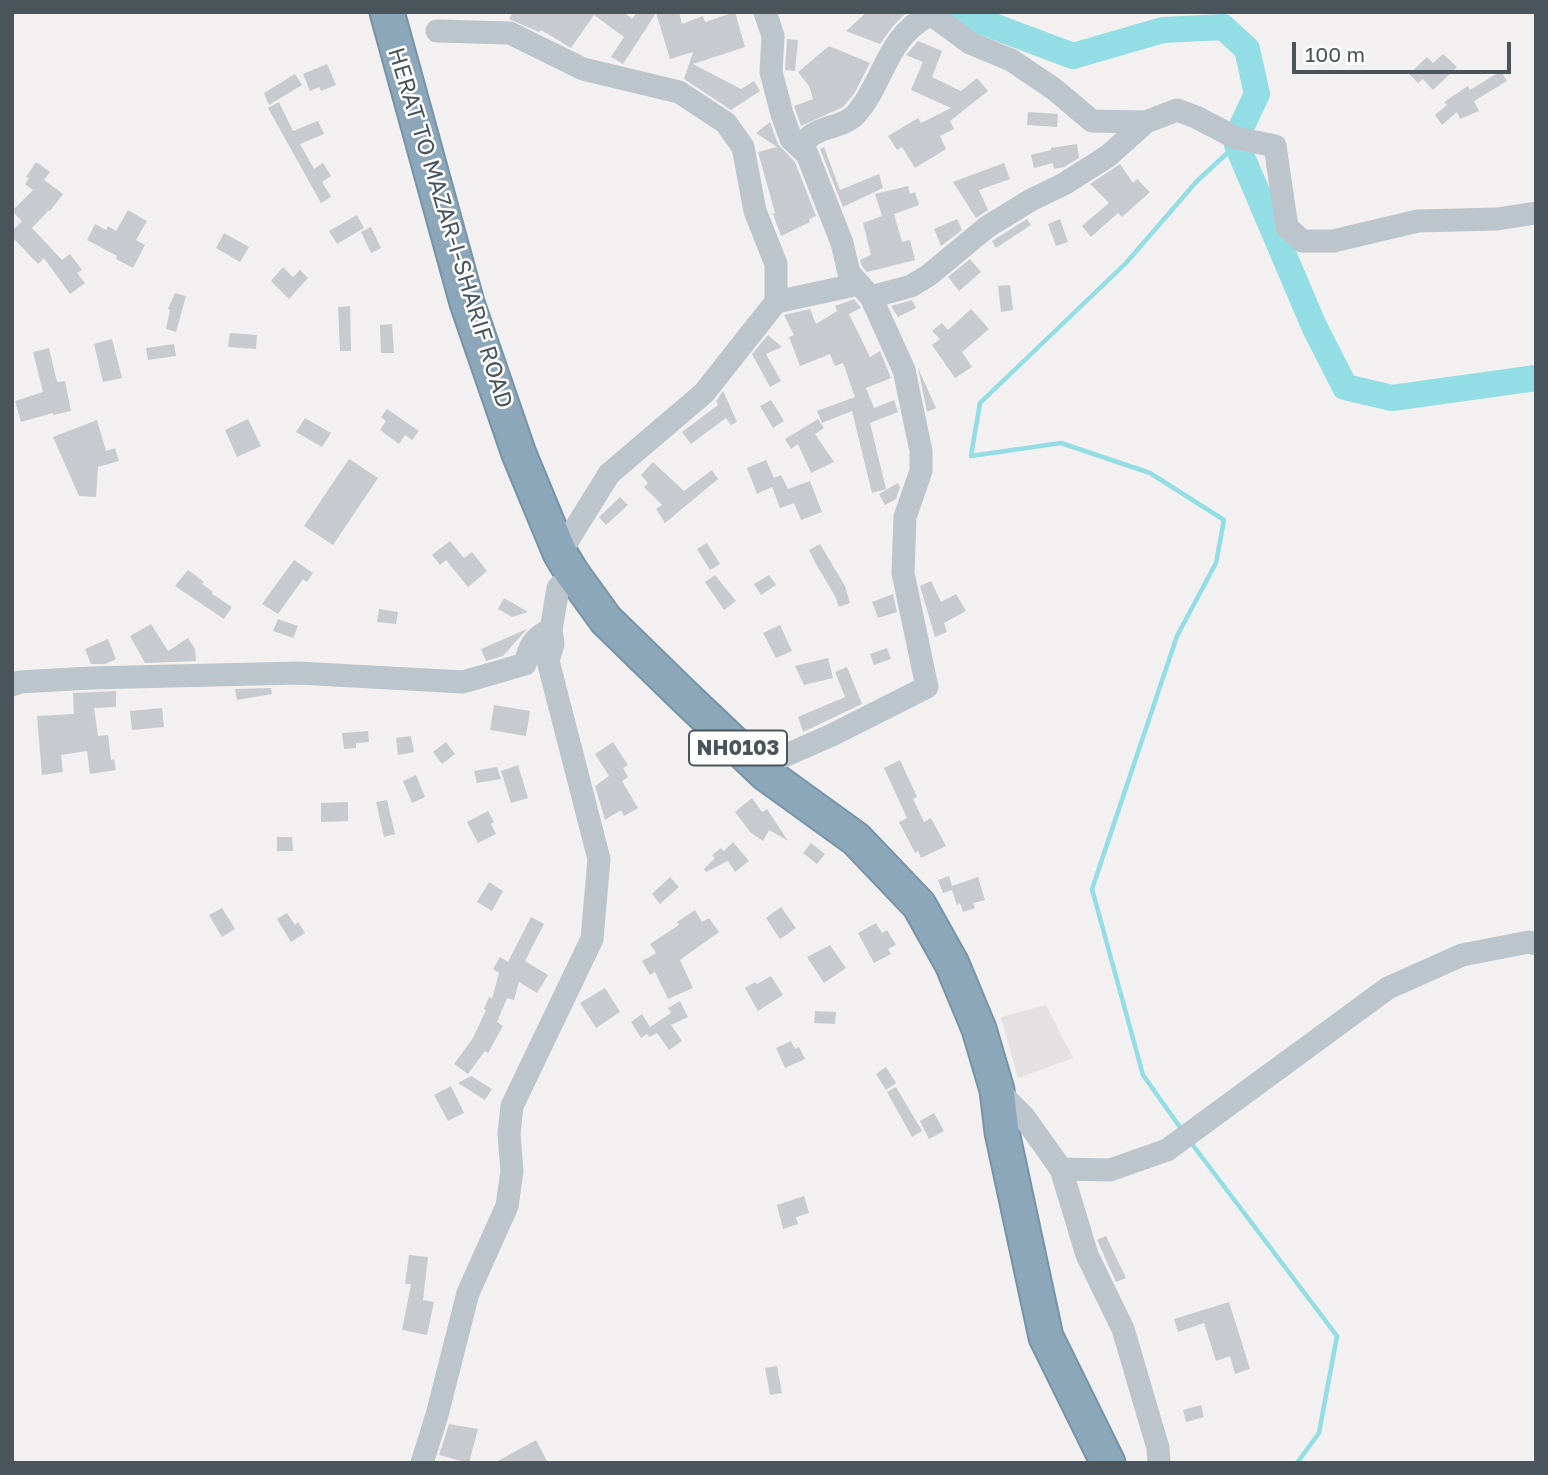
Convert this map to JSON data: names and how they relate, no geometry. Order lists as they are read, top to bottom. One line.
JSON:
{"streets":{"highway":["HERAT TO MAZAR-I-SHARIF ROAD","NH0103"]},"scale_bar":"100 m"}
